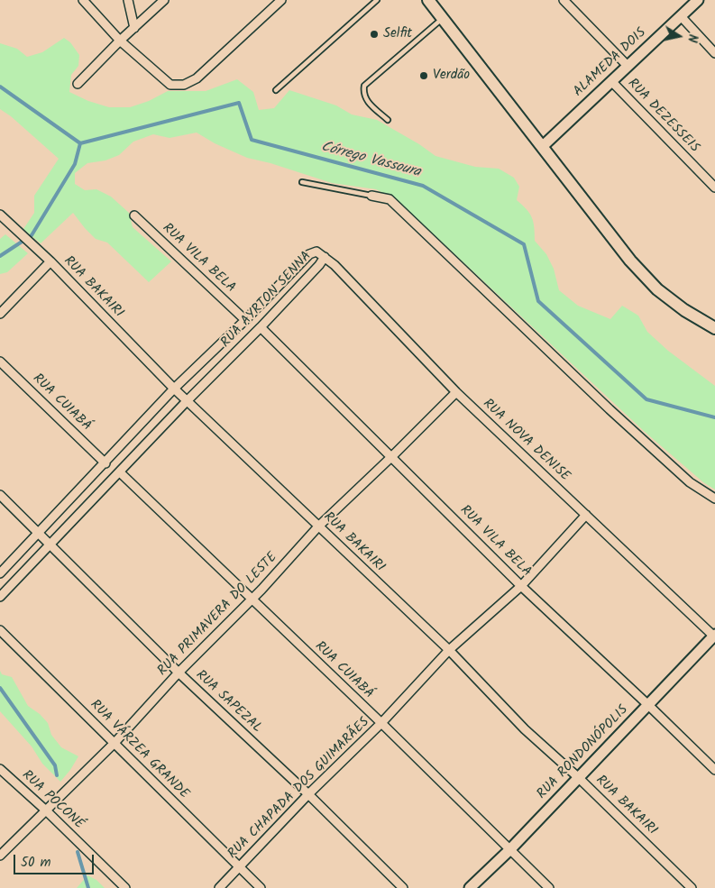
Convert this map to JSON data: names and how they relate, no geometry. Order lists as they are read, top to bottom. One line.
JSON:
{"streets":{"street":["ALAMEDA DOIS","RUA DEZESSEIS","RUA VILA BELA","RUA BAKAIRI","RUA AYRTON SENNA","RUA CUIABÁ","RUA NOVA DENISE","RUA PRIMAVERA DO LESTE","RUA SAPEZAL","RUA VÁRZEA GRANDE","RUA RONDONÓPOLIS","RUA CHAPADA DOS GUIMARÃES","RUA POCONÉ"]},"crossings":[["ALAMEDA DOIS","RUA DEZESSEIS"],["RUA VILA BELA","RUA AYRTON SENNA"],["RUA VILA BELA","RUA PRIMAVERA DO LESTE"],["RUA VILA BELA","RUA RONDONÓPOLIS"],["RUA VILA BELA","RUA CHAPADA DOS GUIMARÃES"],["RUA BAKAIRI","RUA AYRTON SENNA"],["RUA BAKAIRI","RUA PRIMAVERA DO LESTE"],["RUA BAKAIRI","RUA RONDONÓPOLIS"],["RUA BAKAIRI","RUA CHAPADA DOS GUIMARÃES"],["RUA AYRTON SENNA","RUA CUIABÁ"],["RUA AYRTON SENNA","RUA NOVA DENISE"],["RUA AYRTON SENNA","RUA SAPEZAL"],["RUA CUIABÁ","RUA PRIMAVERA DO LESTE"],["RUA CUIABÁ","RUA RONDONÓPOLIS"],["RUA CUIABÁ","RUA CHAPADA DOS GUIMARÃES"],["RUA NOVA DENISE","RUA PRIMAVERA DO LESTE"],["RUA NOVA DENISE","RUA RONDONÓPOLIS"],["RUA NOVA DENISE","RUA CHAPADA DOS GUIMARÃES"],["RUA PRIMAVERA DO LESTE","RUA SAPEZAL"],["RUA PRIMAVERA DO LESTE","RUA VÁRZEA GRANDE"],["RUA PRIMAVERA DO LESTE","RUA POCONÉ"],["RUA SAPEZAL","RUA CHAPADA DOS GUIMARÃES"],["RUA VÁRZEA GRANDE","RUA CHAPADA DOS GUIMARÃES"]],"water":["Córrego Vassoura"],"places":["Selfit","Verdão"],"scale_bar":"50 m","north":"right"}
